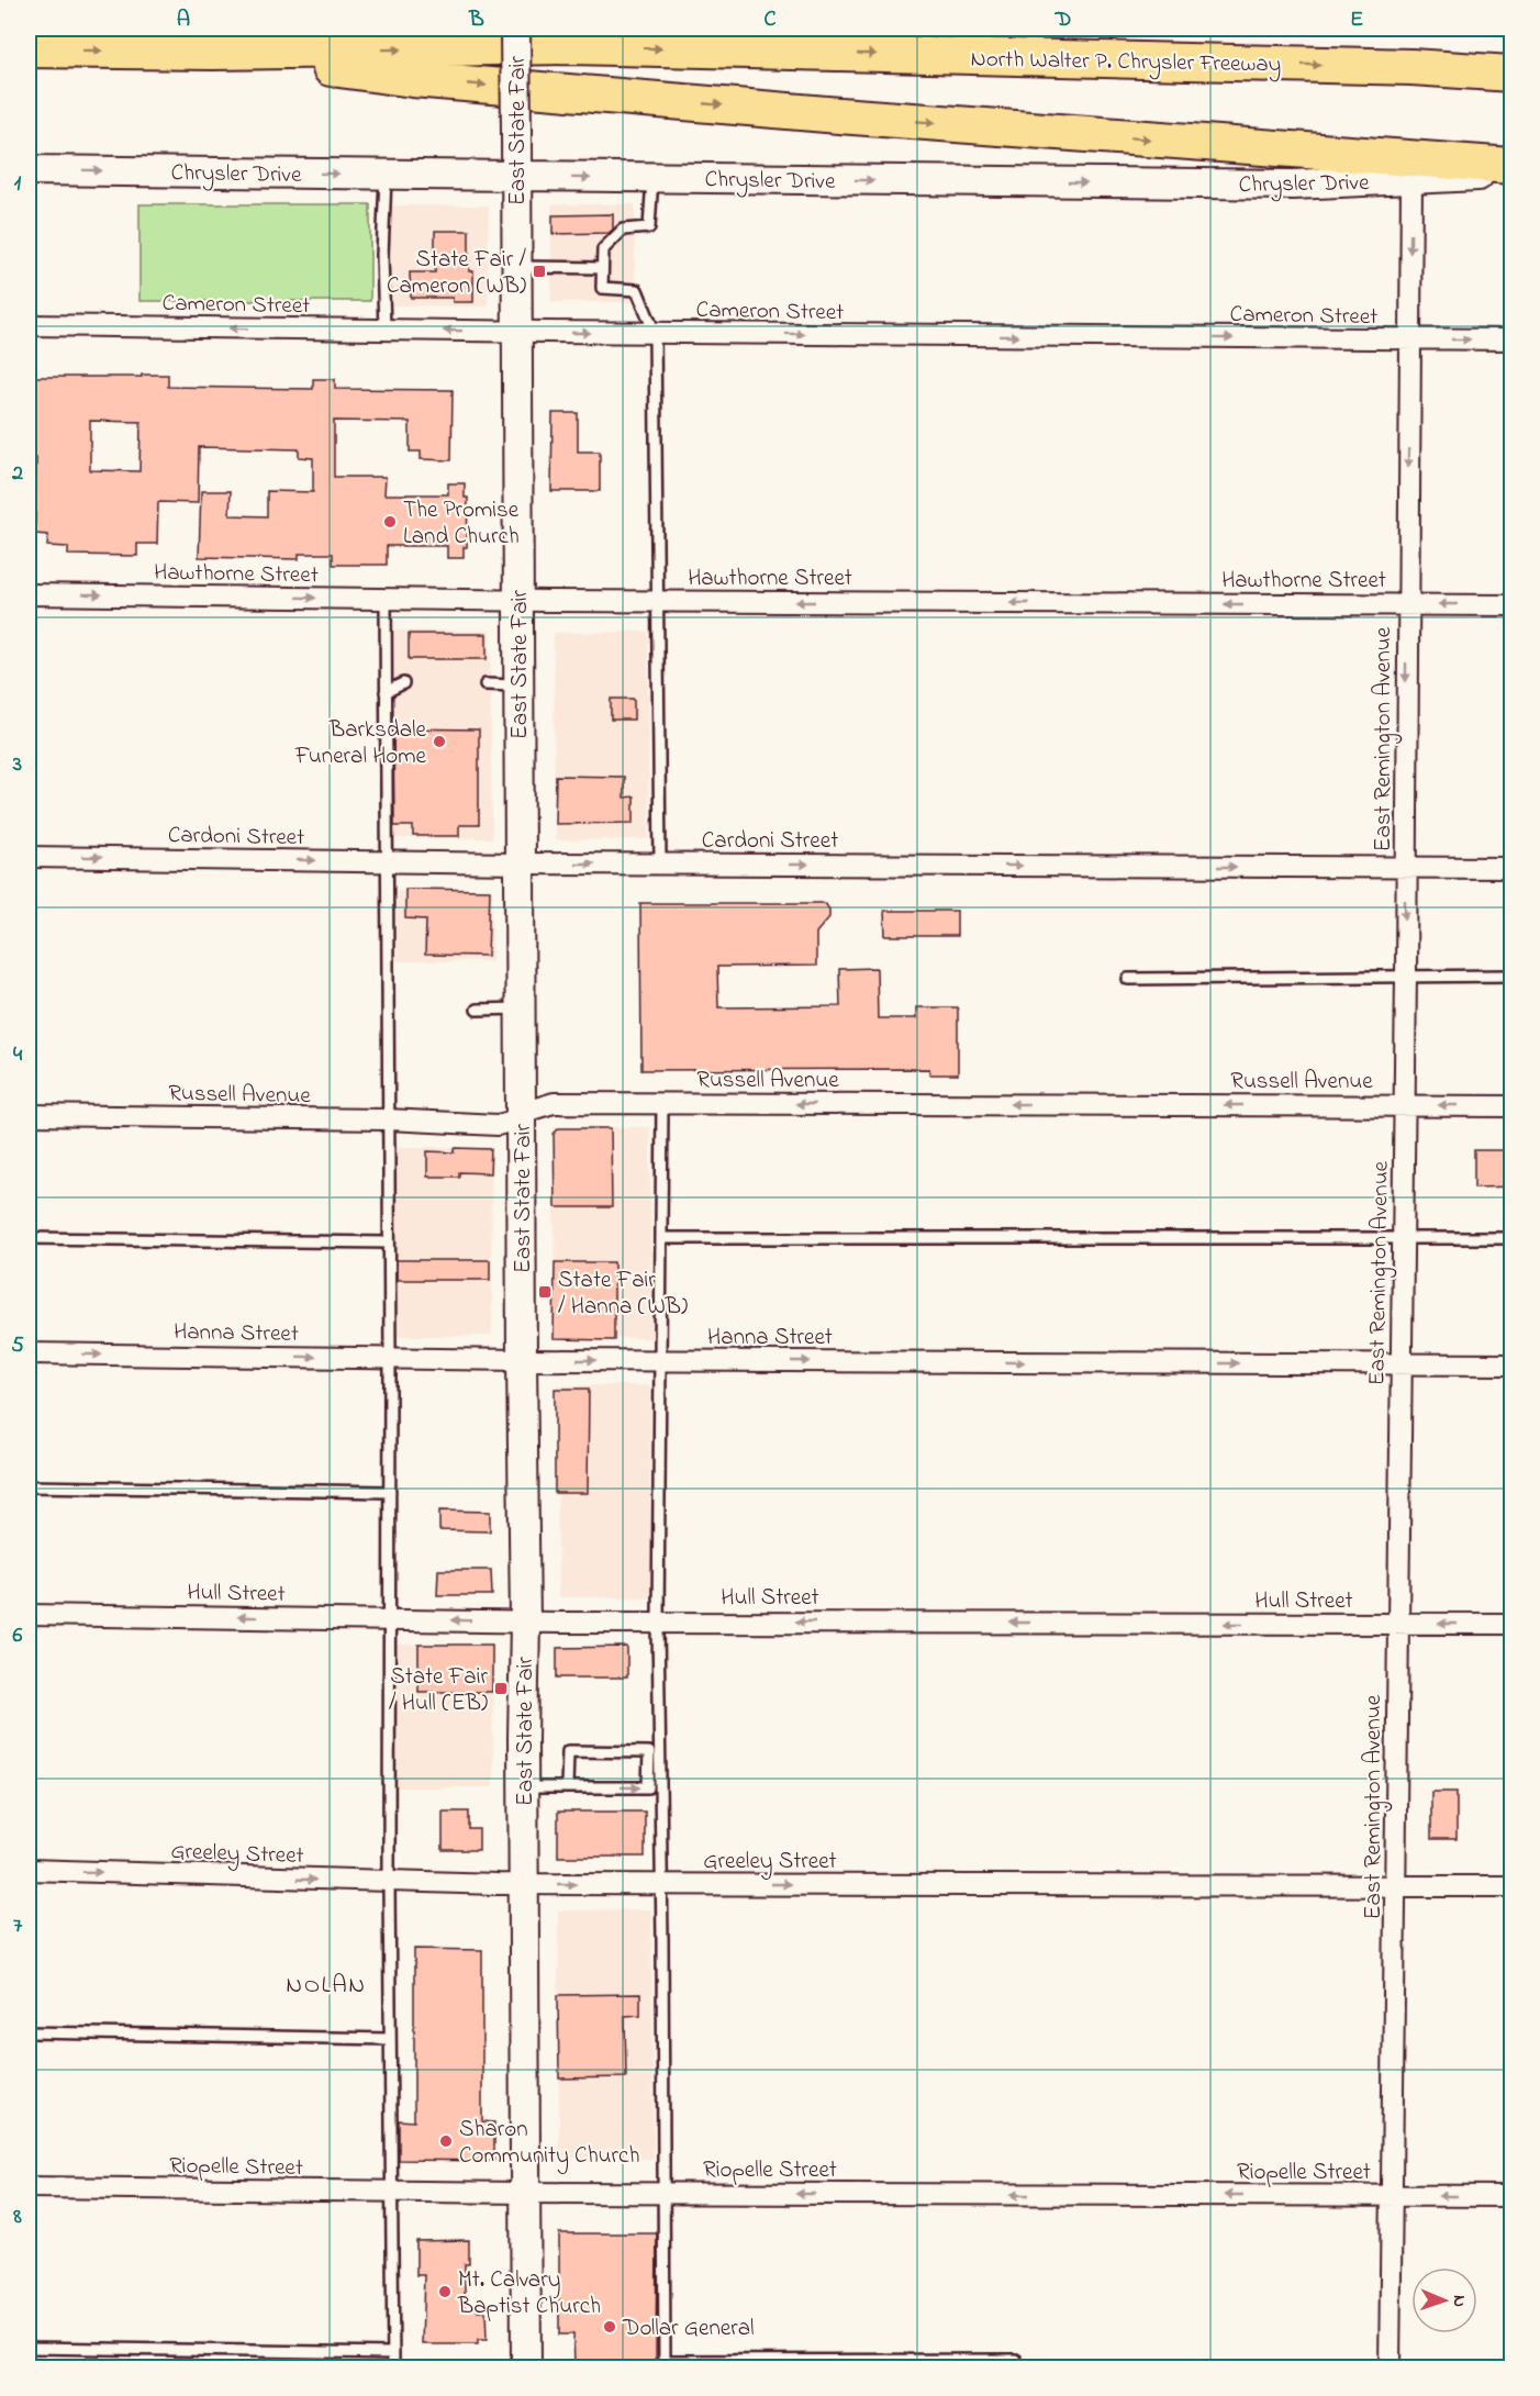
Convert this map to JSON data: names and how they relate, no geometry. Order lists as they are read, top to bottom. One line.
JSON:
{"streets":{"highway":["North Walter P. Chrysler Freeway"],"street":["East State Fair","Chrysler Drive","Cameron Street","Hawthorne Street","East Remington Avenue","Cardoni Street","Russell Avenue","Hanna Street","Hull Street","Greeley Street","Riopelle Street"]},"crossings":[["East State Fair","Chrysler Drive"],["East State Fair","Cameron Street"],["East State Fair","Hawthorne Street"],["East State Fair","Cardoni Street"],["East State Fair","Russell Avenue"],["East State Fair","Hanna Street"],["East State Fair","Hull Street"],["East State Fair","Greeley Street"],["East State Fair","Riopelle Street"],["Chrysler Drive","East Remington Avenue"],["Cameron Street","East Remington Avenue"],["Hawthorne Street","East Remington Avenue"],["East Remington Avenue","Cardoni Street"],["East Remington Avenue","Russell Avenue"],["East Remington Avenue","Hanna Street"],["East Remington Avenue","Hull Street"],["East Remington Avenue","Greeley Street"],["East Remington Avenue","Riopelle Street"]],"one_way":["Chrysler Drive","East Remington Avenue","Cardoni Street","Russell Avenue","Hanna Street","Hull Street","Greeley Street","Riopelle Street"],"districts":["NOLAN"],"places":{"transit":["State Fair / Cameron (WB)","State Fair / Hanna (WB)","State Fair / Hull (EB)"],"other":["The Promise Land Church","Barksdale Funeral Home","Sharon Community Church","Mt. Calvary Baptist Church","Dollar General"]},"north":"right","grid":{"columns":["A","B","C","D","E"],"rows":["1","2","3","4","5","6","7","8"]}}
